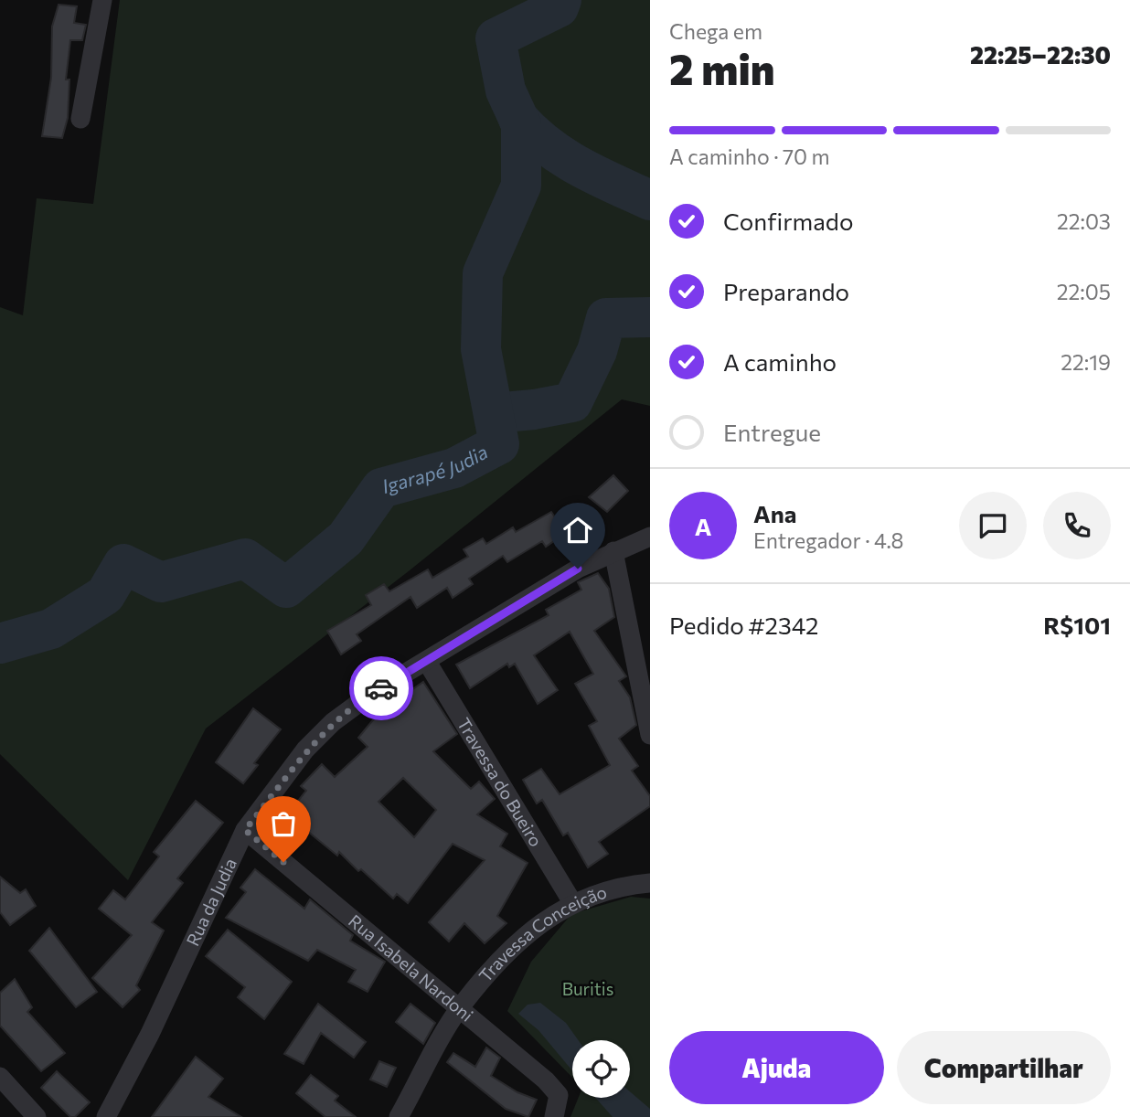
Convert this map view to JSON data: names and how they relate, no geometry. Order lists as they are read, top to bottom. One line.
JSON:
{"streets":{"street":["Travessa do Bueiro","Rua da Judia","Travessa Conceição","Rua Isabela Nardoni"]},"crossings":[["Travessa do Bueiro","Rua da Judia"],["Travessa do Bueiro","Travessa Conceição"],["Rua da Judia","Rua Isabela Nardoni"],["Travessa Conceição","Rua Isabela Nardoni"]],"water":["Igarapé Judia"],"parks":["Buritis"],"page":{"heading":["2 min","Chega em","22:25–22:30"],"panel":["Ana","Entregador · 4.8","Pedido #2342","R$101"],"bar":"A caminho · 70 m","list":[["Confirmado","22:03"],["Preparando","22:05"],["A caminho","22:19"],"Entregue"],"round":"A","buttons":["Ajuda","Compartilhar"]}}
